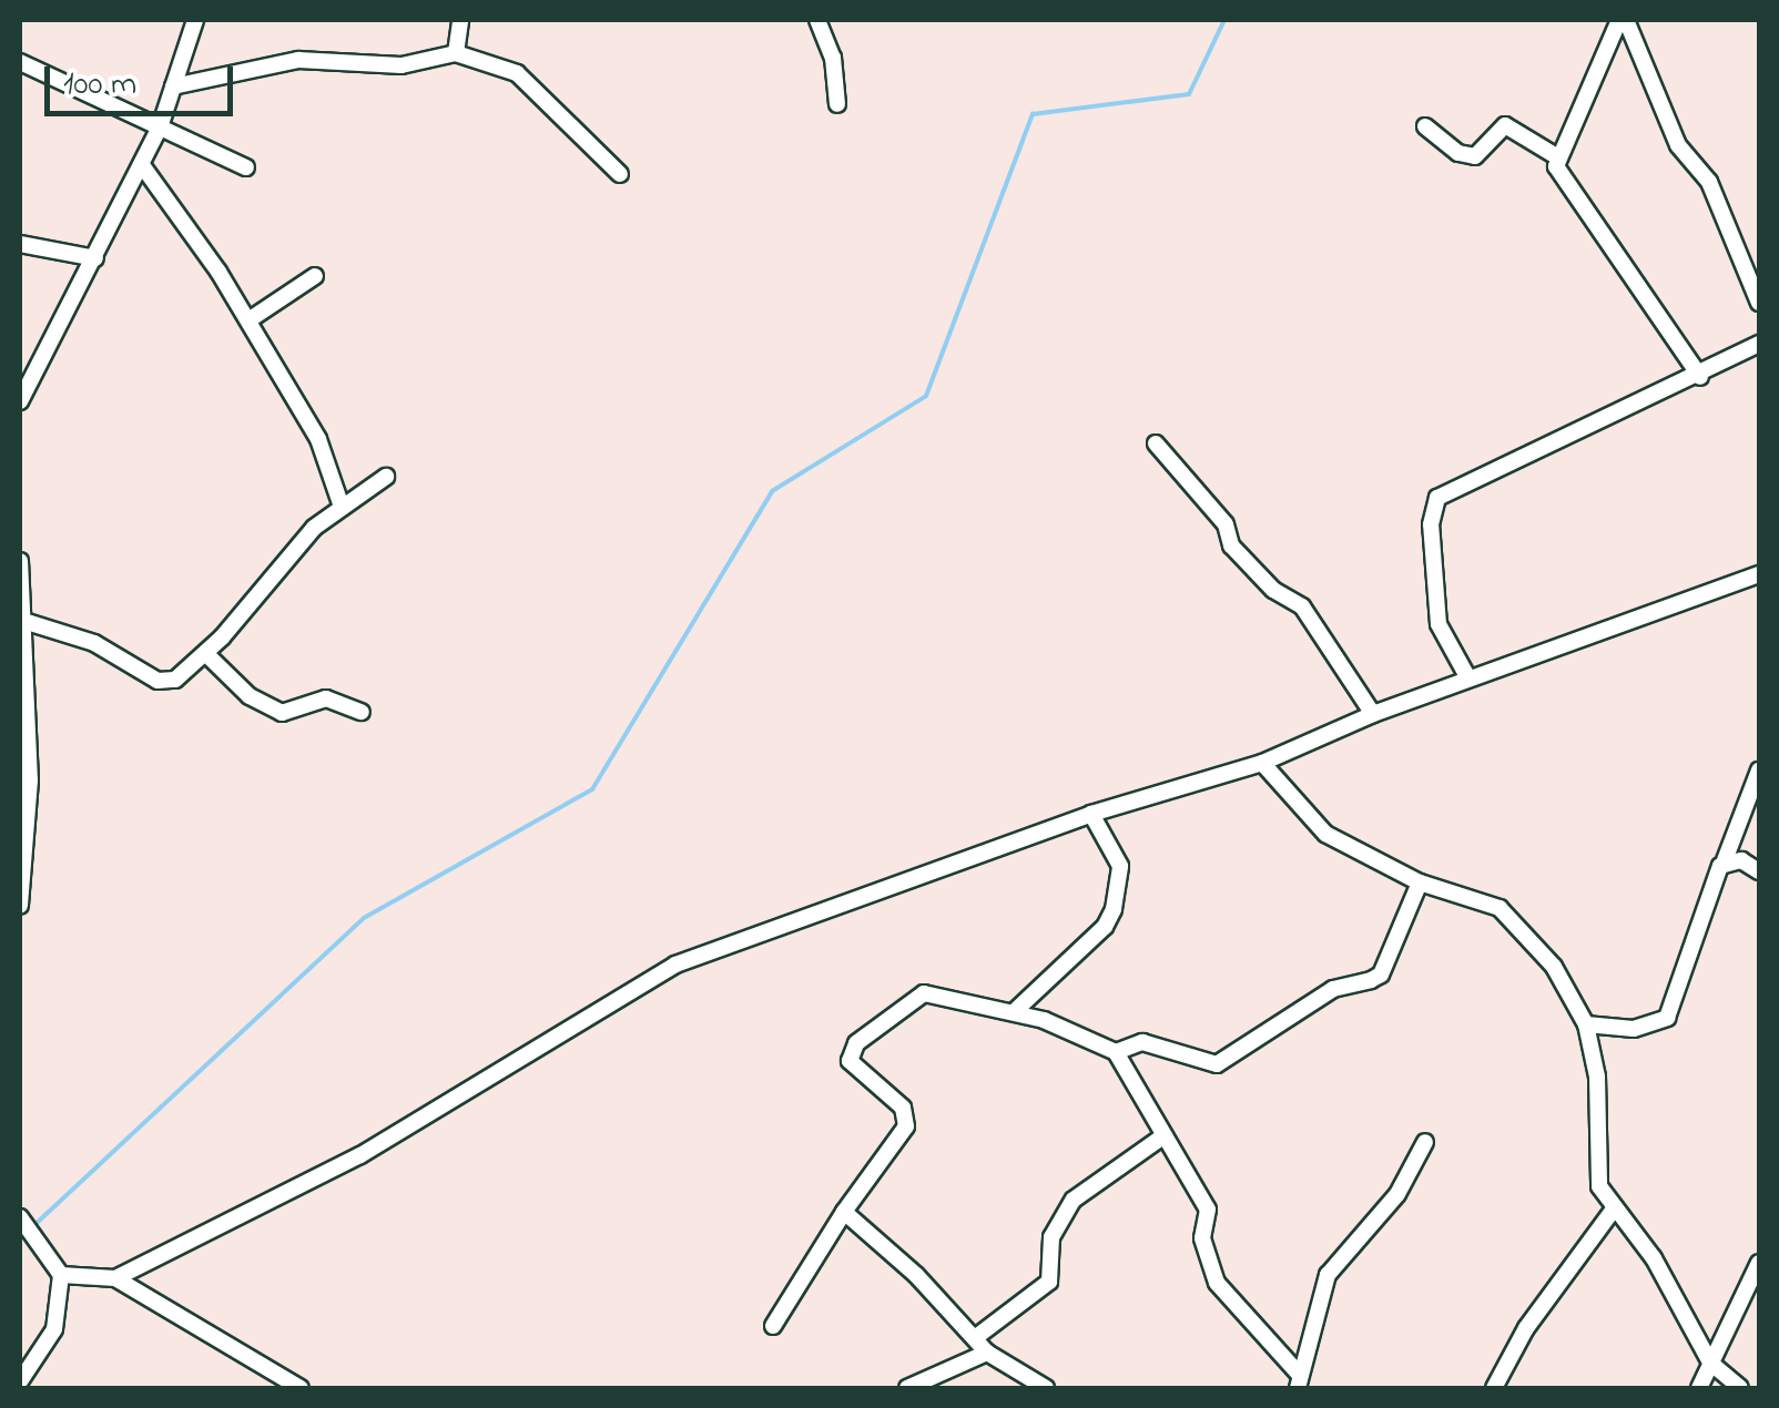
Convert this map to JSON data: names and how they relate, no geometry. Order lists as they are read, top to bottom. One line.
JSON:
{"scale_bar":"100 m"}
